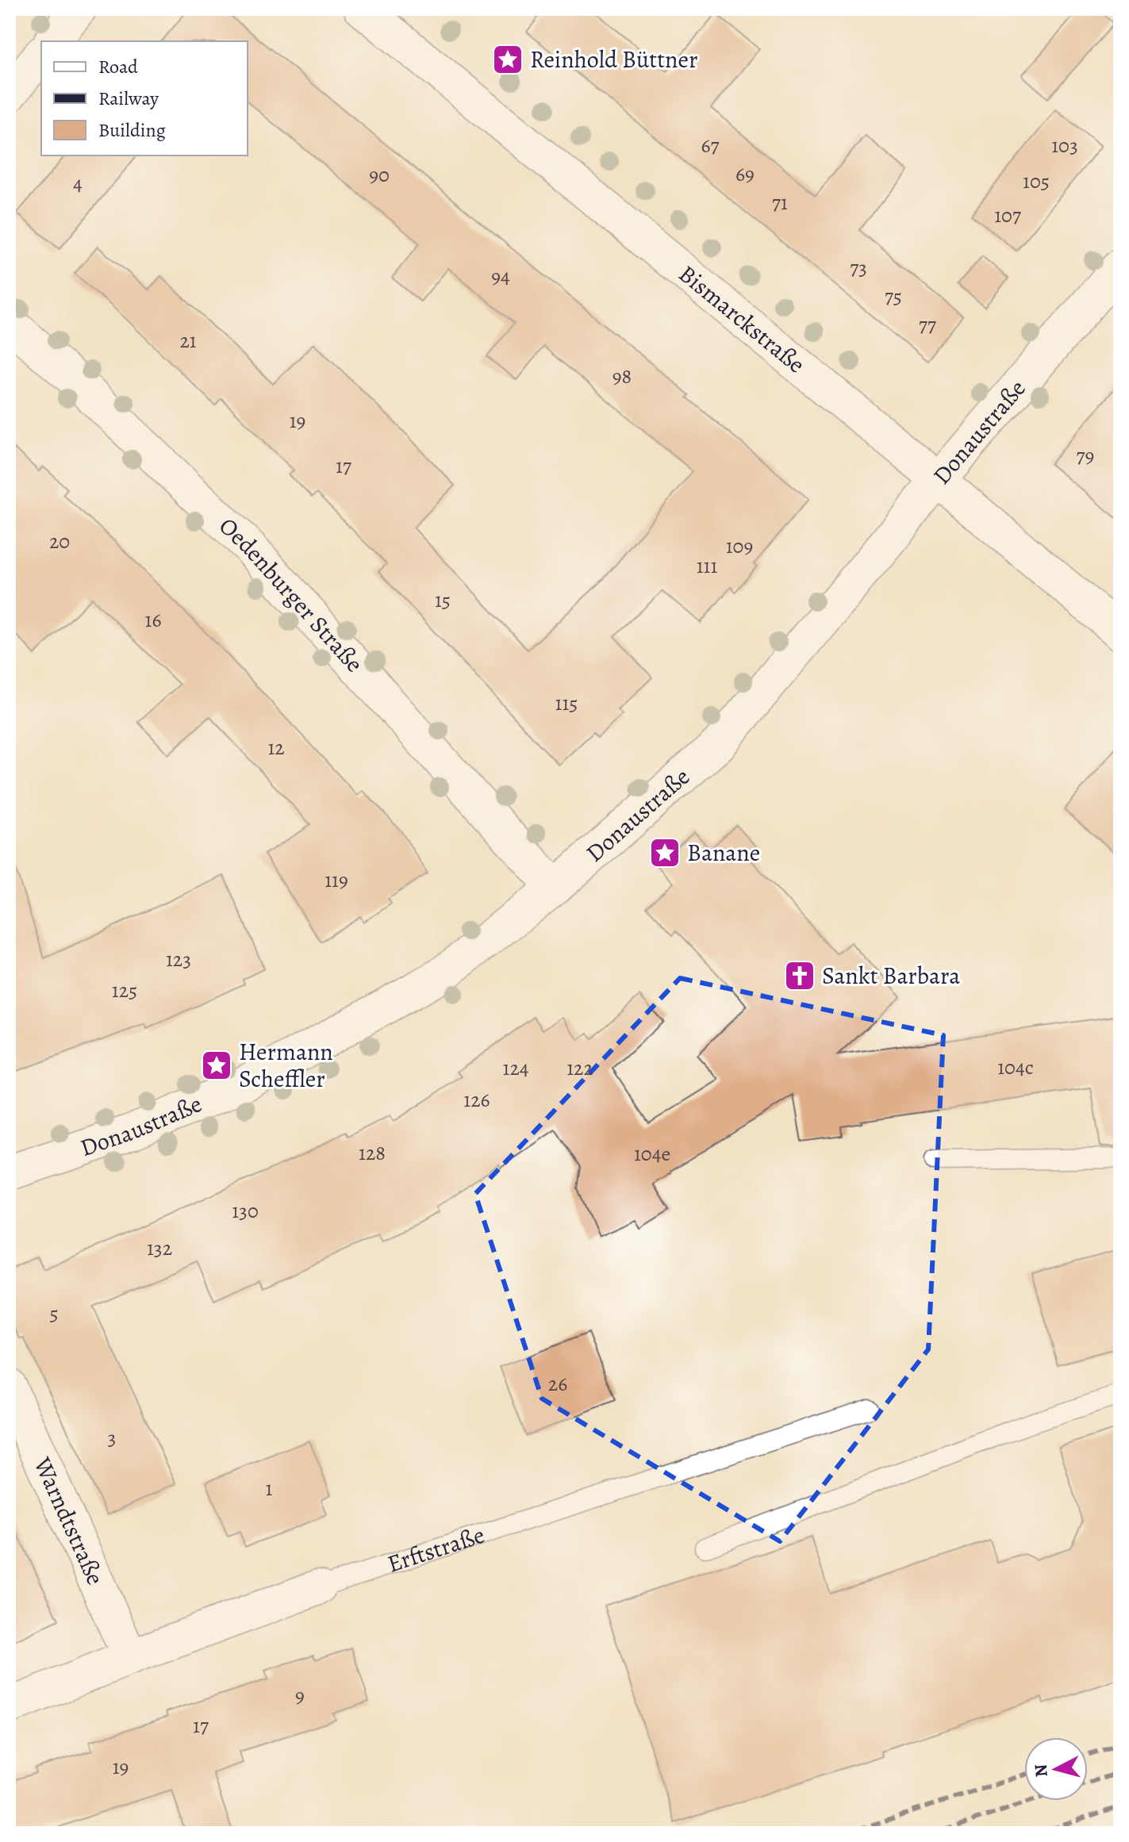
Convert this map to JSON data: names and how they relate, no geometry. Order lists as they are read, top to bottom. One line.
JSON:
{"streets":{"street":["Bismarckstraße","Donaustraße","Oedenburger Straße","Warndtstraße","Erftstraße"]},"crossings":[["Bismarckstraße","Donaustraße"],["Donaustraße","Oedenburger Straße"],["Warndtstraße","Erftstraße"]],"places":{"place":["Reinhold Büttner","Banane","Hermann Scheffler"],"church":["Sankt Barbara"]},"house_numbers":["67","103","69","90","105","4","71","107","73","94","75","77","21","98","19","79","17","20","109","111","15","16","115","12","119","123","125","104c","124","122","126","128","104e","130","132","5","26","3","1","9","17","19"],"legend":["Road","Railway","Building"],"north":"left"}
